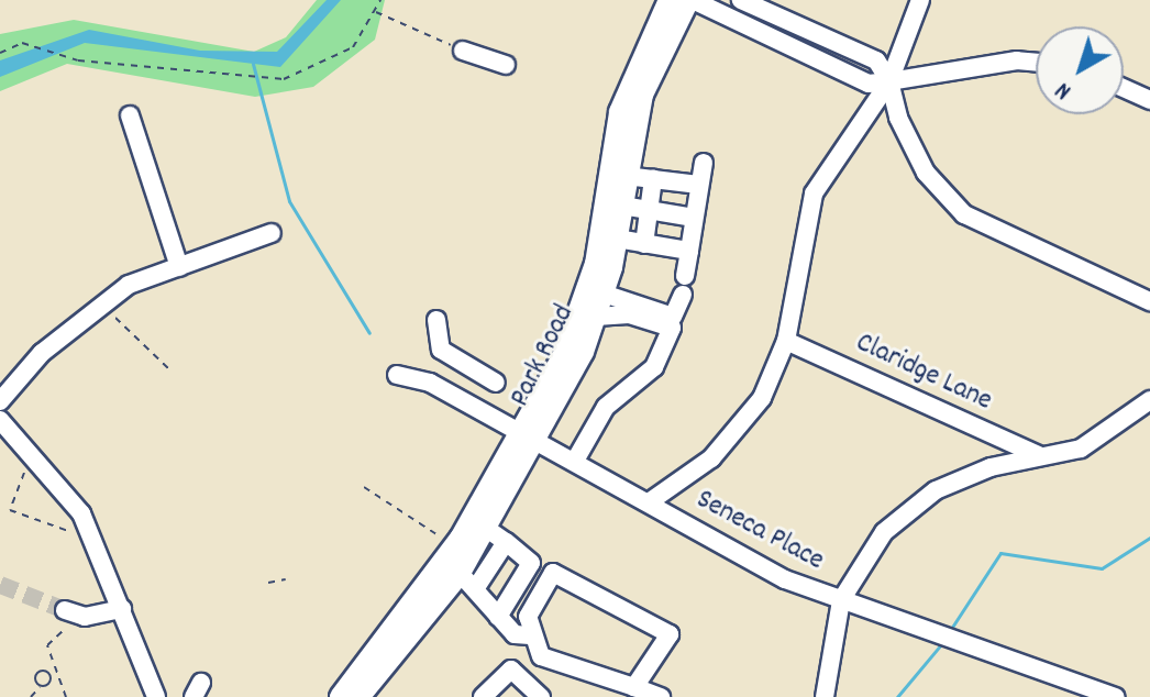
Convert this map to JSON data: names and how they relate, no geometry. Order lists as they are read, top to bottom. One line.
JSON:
{"streets":{"main road":["Park Road"],"street":["Claridge Lane","Seneca Place"]},"crossings":[["Park Road","Seneca Place"]],"north":"bottom left"}
